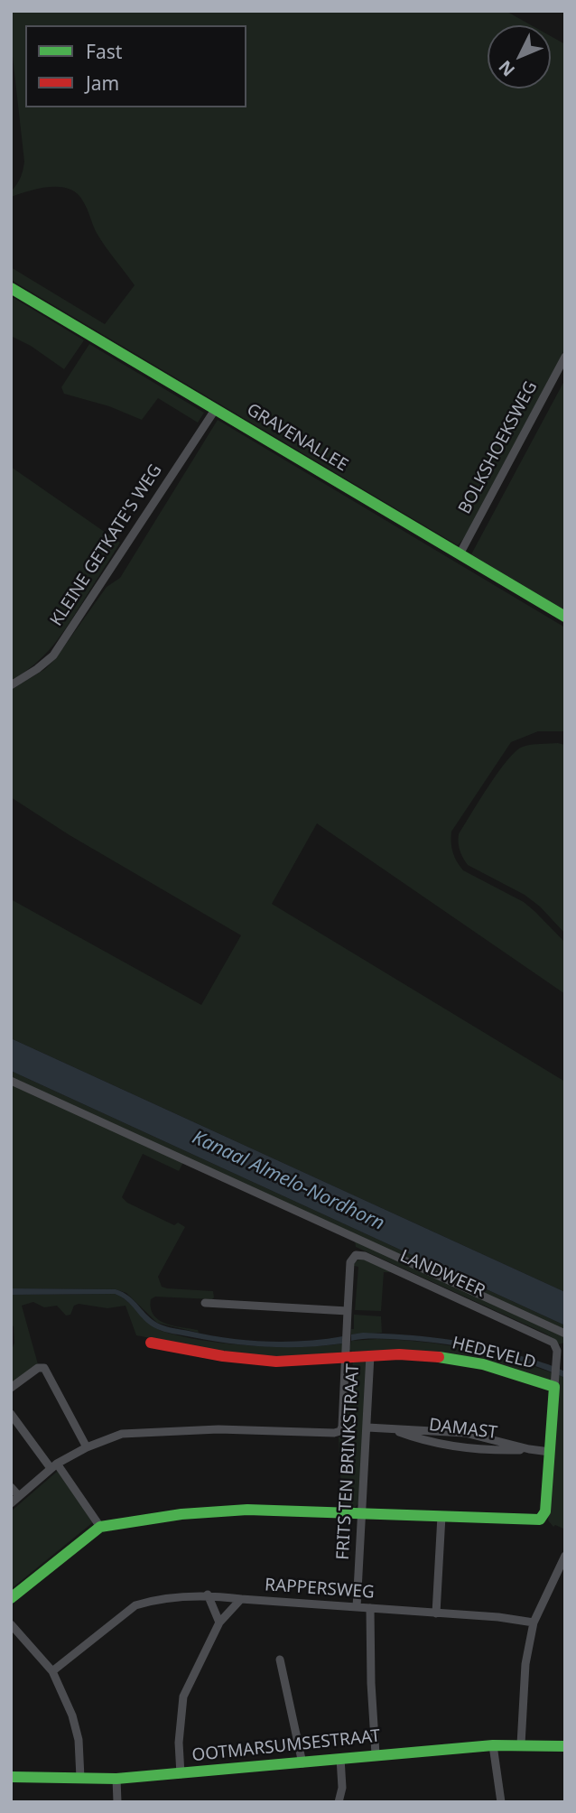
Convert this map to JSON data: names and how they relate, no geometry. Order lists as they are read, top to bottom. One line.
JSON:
{"streets":{"street":["GRAVENALLEE","BOLKSHOEKSWEG","KLEINE GETKATE'S WEG","LANDWEER","HEDEVELD","DAMAST","FRITS TEN BRINKSTRAAT","RAPPERSWEG","OOTMARSUMSESTRAAT"]},"crossings":[["GRAVENALLEE","BOLKSHOEKSWEG"],["GRAVENALLEE","KLEINE GETKATE'S WEG"],["LANDWEER","HEDEVELD"],["LANDWEER","FRITS TEN BRINKSTRAAT"],["HEDEVELD","DAMAST"],["HEDEVELD","FRITS TEN BRINKSTRAAT"],["DAMAST","FRITS TEN BRINKSTRAAT"],["FRITS TEN BRINKSTRAAT","RAPPERSWEG"],["RAPPERSWEG","OOTMARSUMSESTRAAT"]],"water":["Kanaal Almelo-Nordhorn"],"legend":["Fast","Jam"],"north":"bottom left"}
